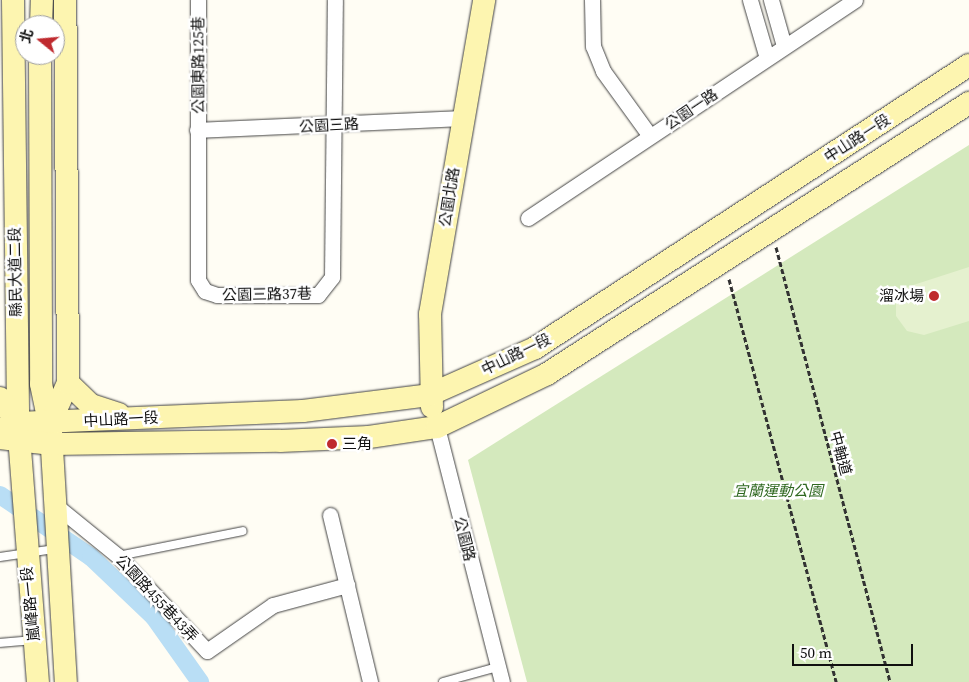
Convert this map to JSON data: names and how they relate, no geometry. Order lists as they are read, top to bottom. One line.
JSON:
{"streets":{"street":["公園東路125巷","公園一路","公園三路","中山路一段","公園北路","縣民大道二段","公園三路37巷","公園路","公園路455巷43弄","嵐峰路一段"],"path":["中軸道"]},"crossings":[["公園東路125巷","公園三路"],["公園東路125巷","公園三路37巷"],["公園三路","公園北路"],["公園三路","公園三路37巷"],["中山路一段","公園北路"],["中山路一段","縣民大道二段"],["中山路一段","中軸道"],["中山路一段","公園路"],["中山路一段","嵐峰路一段"],["公園北路","公園路"],["縣民大道二段","嵐峰路一段"],["公園路455巷43弄","嵐峰路一段"]],"parks":["宜蘭運動公園"],"places":["溜冰場","三角"],"scale_bar":"50 m","north":"left"}
